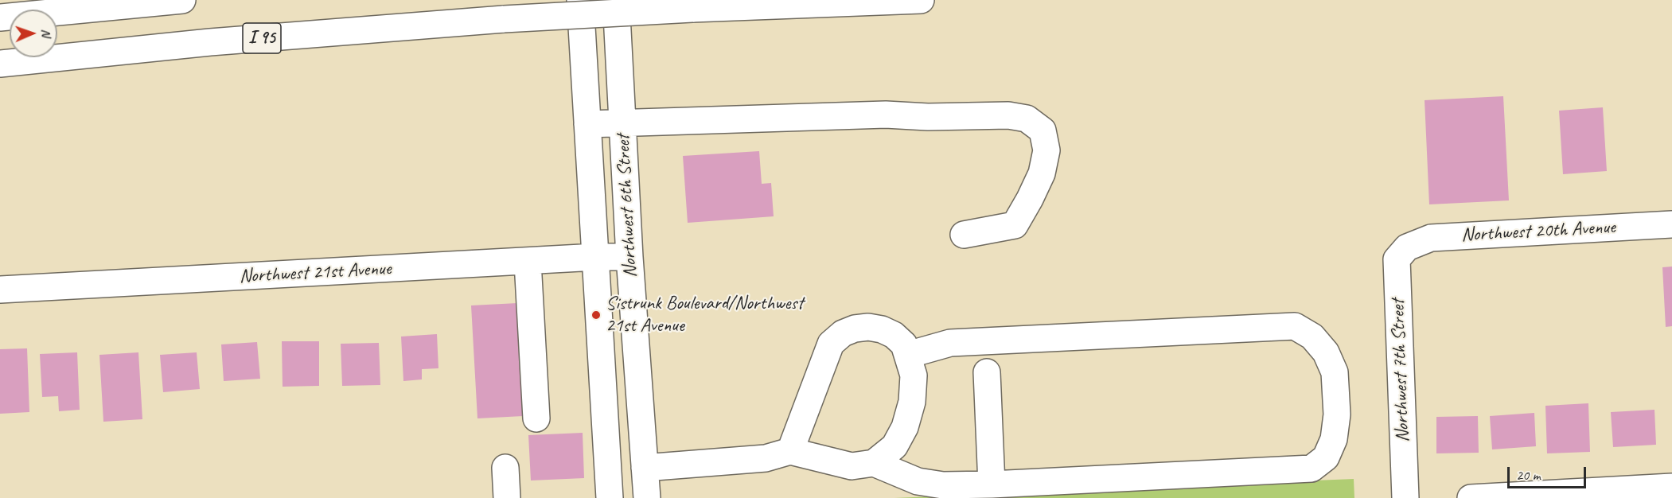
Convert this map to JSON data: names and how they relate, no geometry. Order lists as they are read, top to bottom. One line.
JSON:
{"streets":{"main road":["I 95","Northwest 6th Street","Northwest 20th Avenue","Northwest 21st Avenue","Northwest 7th Street"]},"crossings":[["Northwest 6th Street","Northwest 21st Avenue"],["Northwest 20th Avenue","Northwest 7th Street"]],"places":["Sistrunk Boulevard/Northwest 21st Avenue"],"scale_bar":"20 m","north":"right"}
